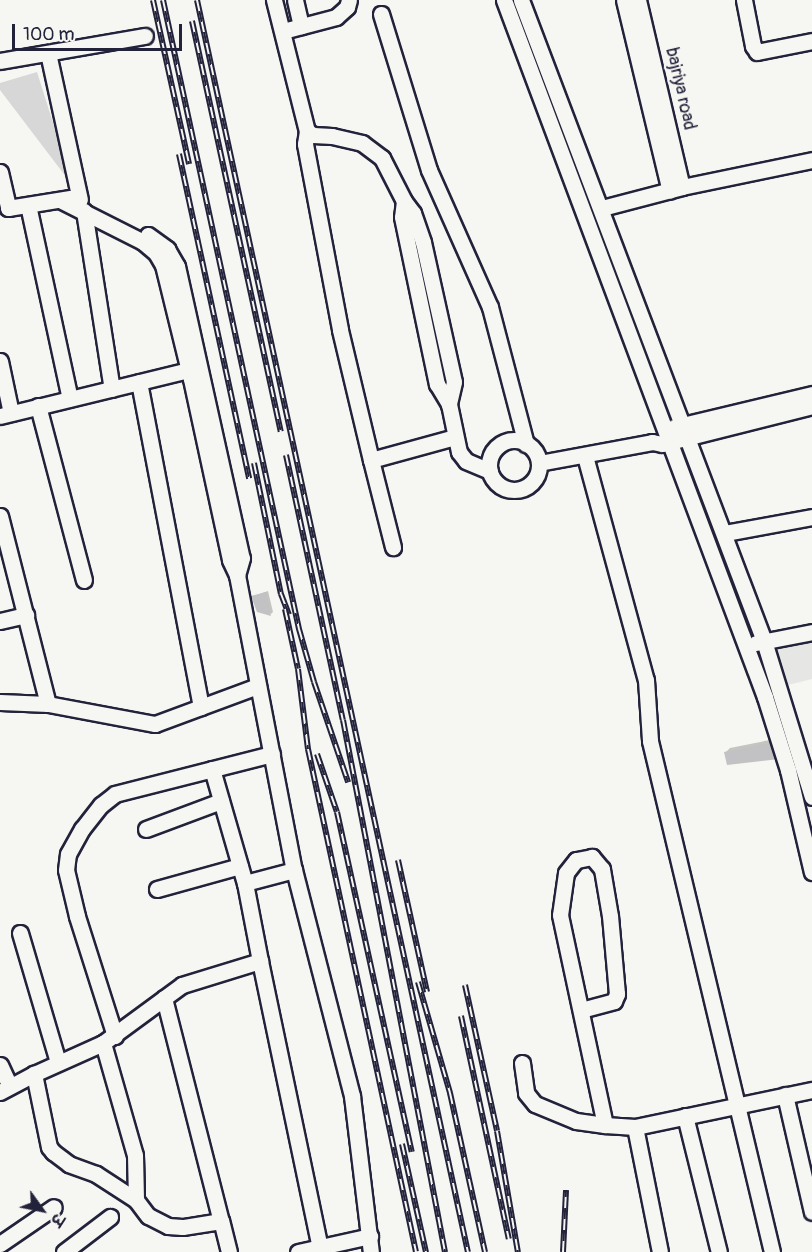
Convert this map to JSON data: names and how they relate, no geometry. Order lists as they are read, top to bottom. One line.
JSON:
{"streets":{"street":["bajriya road"]},"scale_bar":"100 m","north":"bottom right"}
